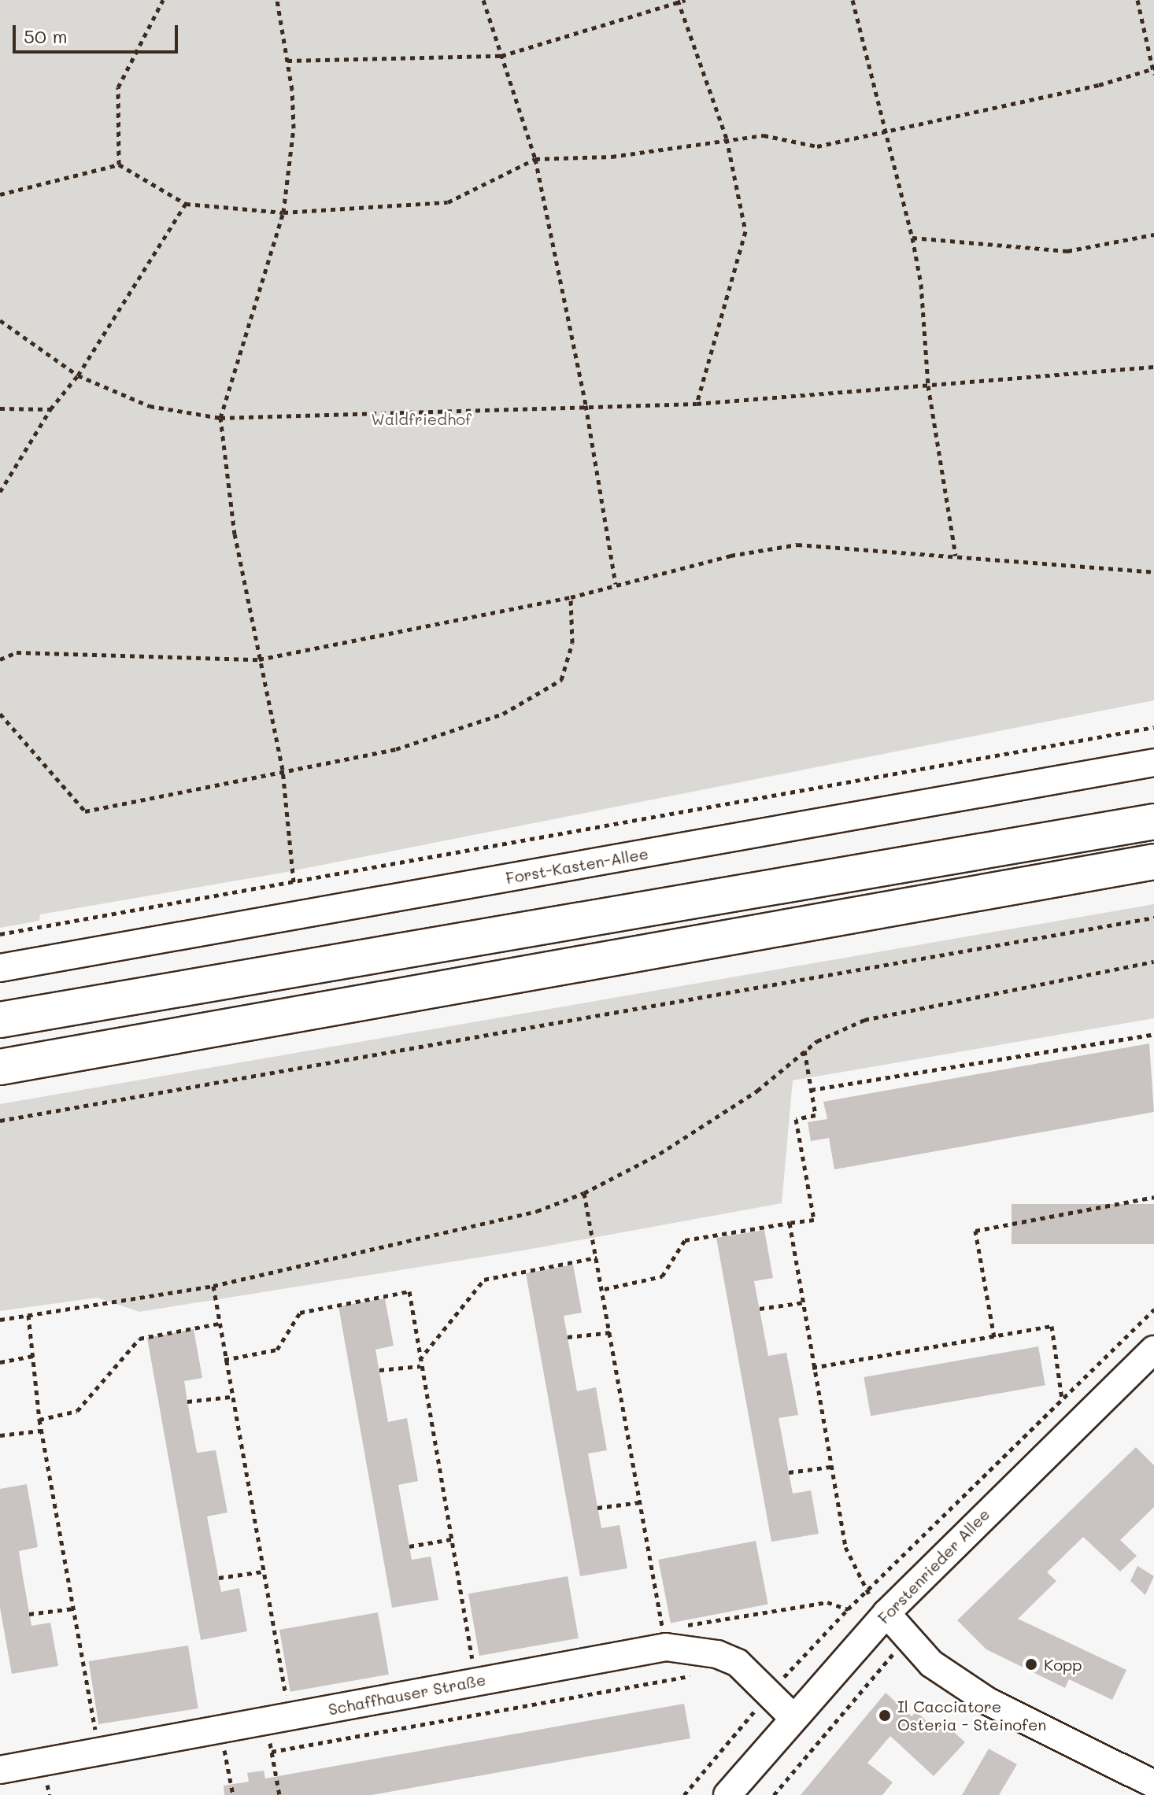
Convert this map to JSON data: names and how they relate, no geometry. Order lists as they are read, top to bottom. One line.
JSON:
{"streets":{"street":["Forst-Kasten-Allee","Forstenrieder Allee","Schaffhauser Straße"]},"crossings":[["Forstenrieder Allee","Schaffhauser Straße"]],"parks":["Waldfriedhof"],"places":["Kopp","Il Cacciatore Osteria - Steinofen"],"scale_bar":"50 m"}
